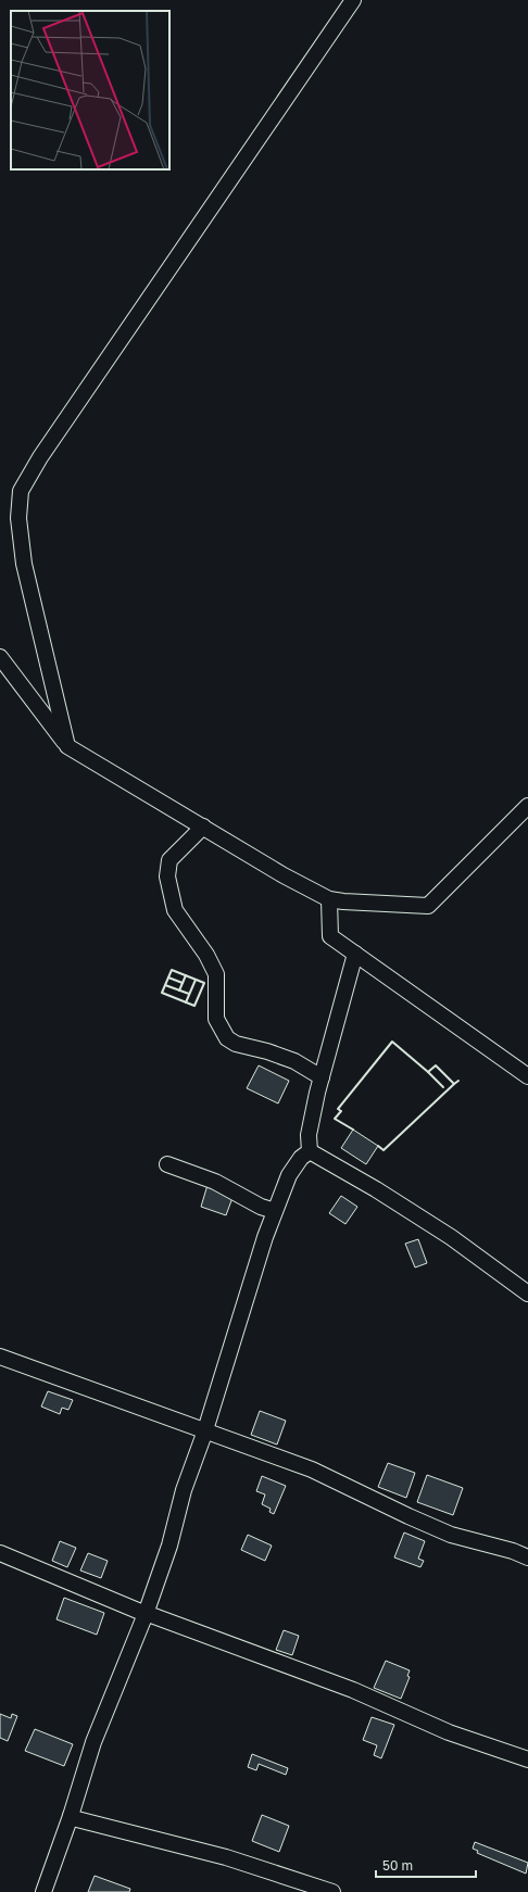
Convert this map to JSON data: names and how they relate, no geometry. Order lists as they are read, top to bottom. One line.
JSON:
{"scale_bar":"50 m"}
